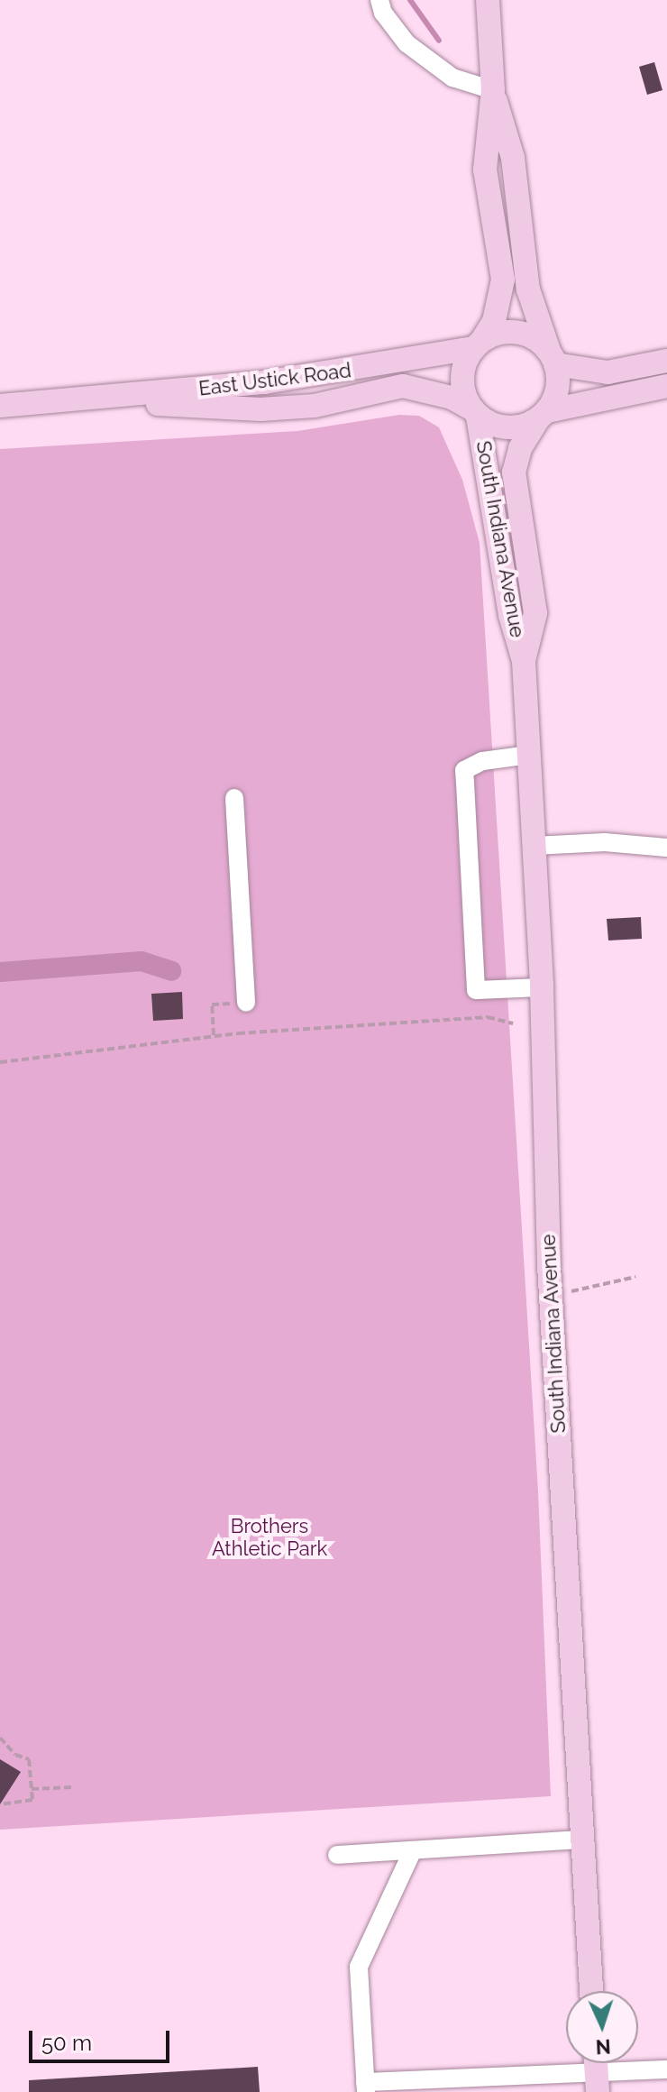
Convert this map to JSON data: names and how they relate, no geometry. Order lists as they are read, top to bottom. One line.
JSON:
{"streets":{"main road":["East Ustick Road","South Indiana Avenue"]},"crossings":[["East Ustick Road","South Indiana Avenue"]],"parks":["Brothers Athletic Park"],"scale_bar":"50 m","north":"bottom"}
